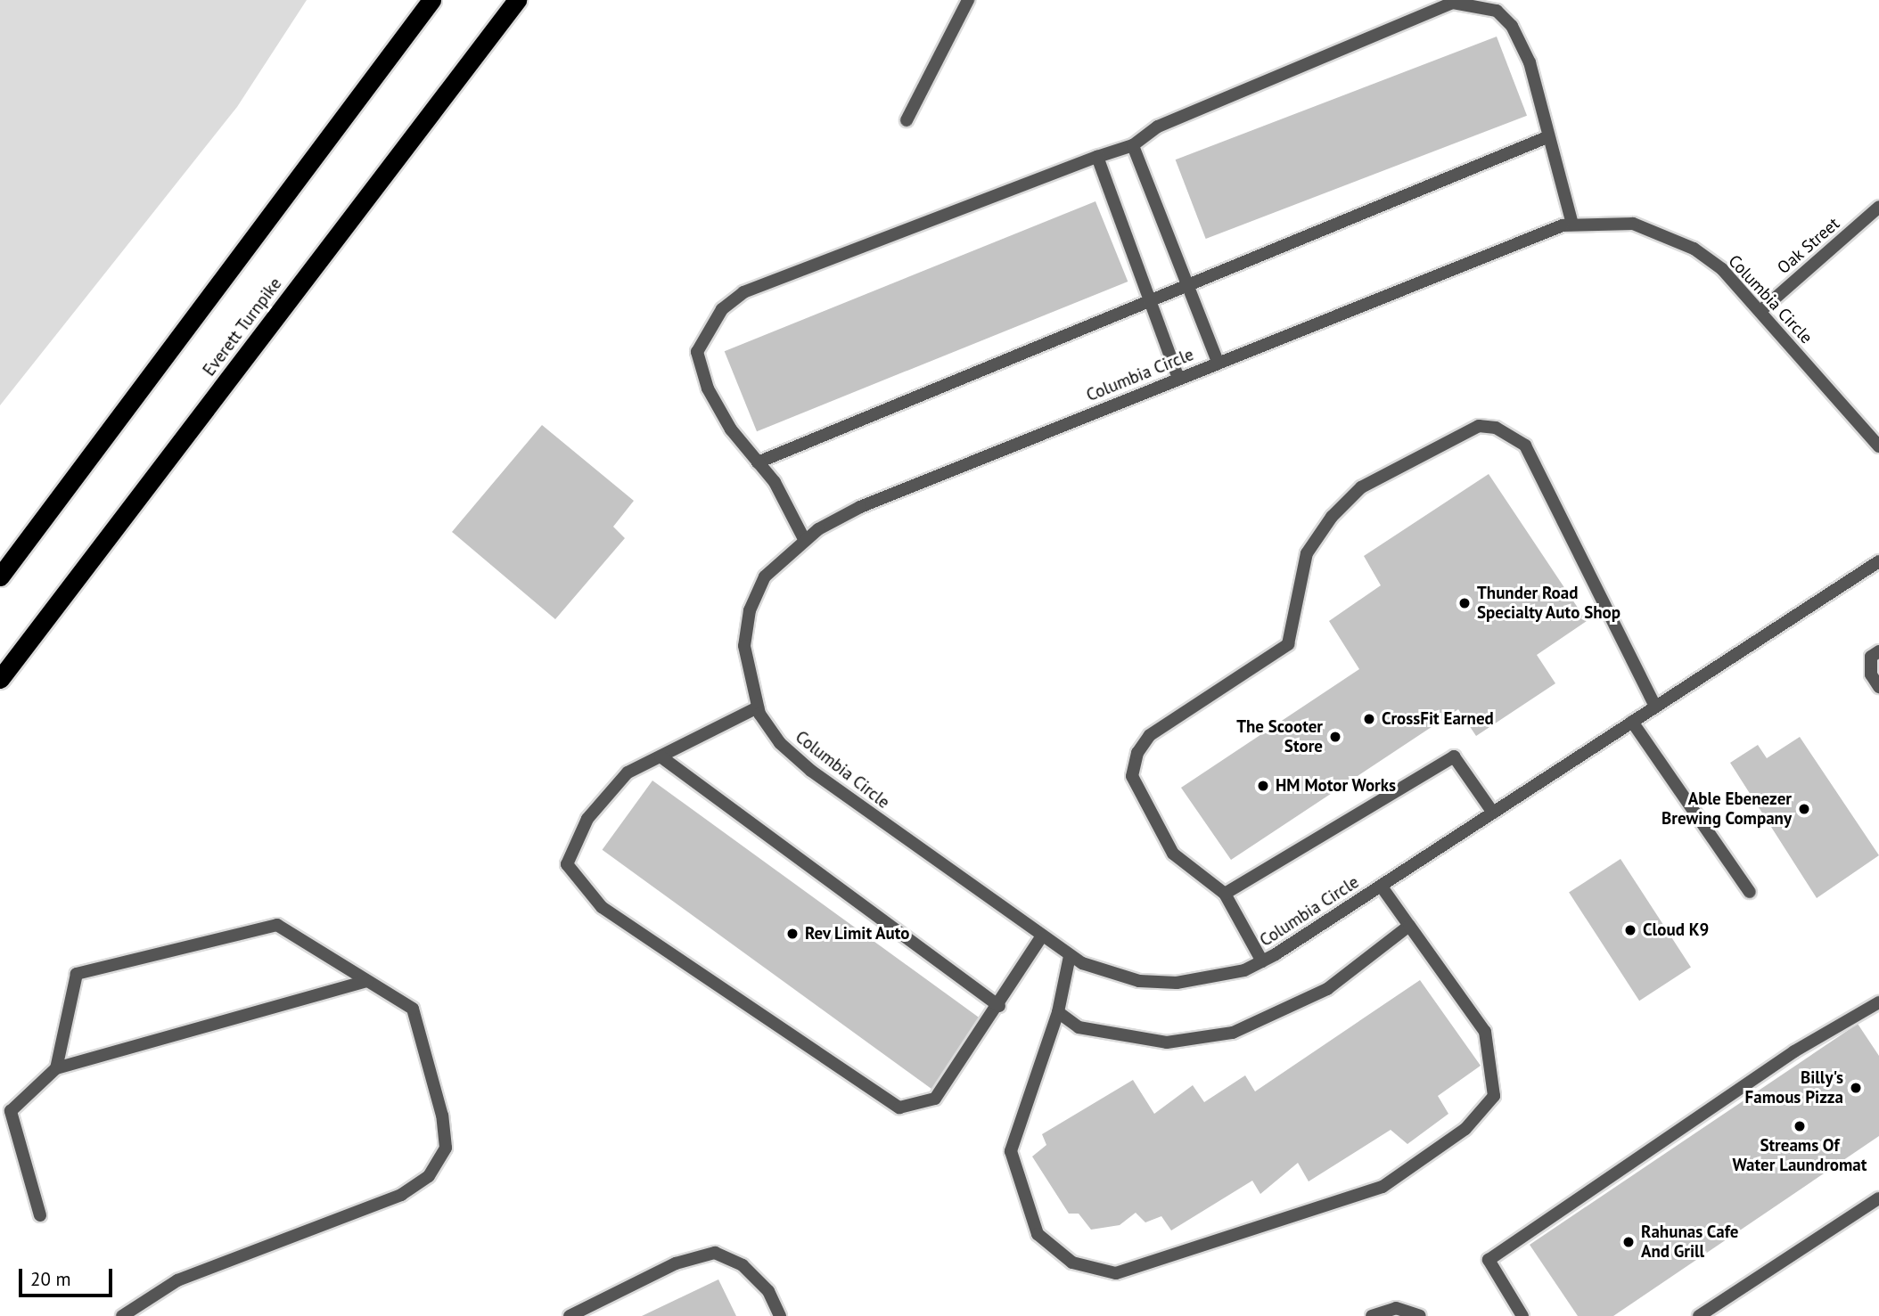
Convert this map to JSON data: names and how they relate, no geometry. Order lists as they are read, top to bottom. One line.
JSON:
{"streets":{"highway":["Everett Turnpike"],"street":["Oak Street","Columbia Circle"]},"crossings":[["Oak Street","Columbia Circle"]],"places":["Thunder Road Specialty Auto Shop","CrossFit Earned","The Scooter Store","HM Motor Works","Able Ebenezer Brewing Company","Cloud K9","Rev Limit Auto","Billy's Famous Pizza","Streams Of Water Laundromat","Rahunas Cafe And Grill"],"scale_bar":"20 m"}
